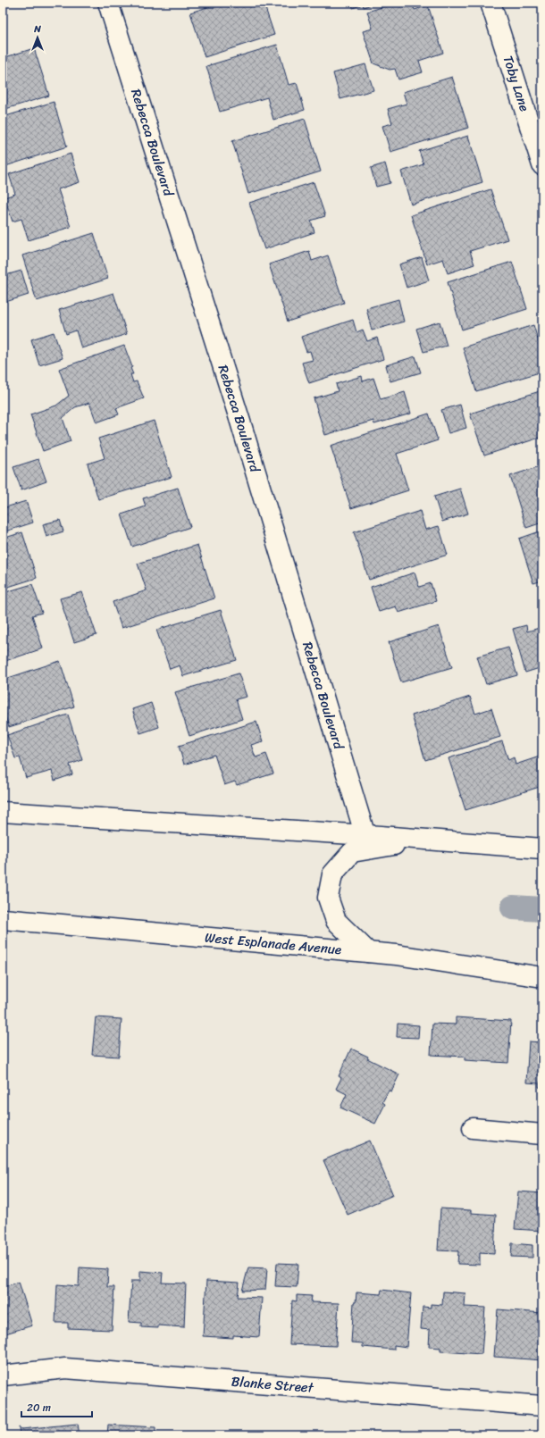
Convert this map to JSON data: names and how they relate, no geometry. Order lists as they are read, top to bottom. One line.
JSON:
{"streets":{"street":["Toby Lane","Rebecca Boulevard","West Esplanade Avenue","Blanke Street"]},"scale_bar":"20 m","north":"top"}
